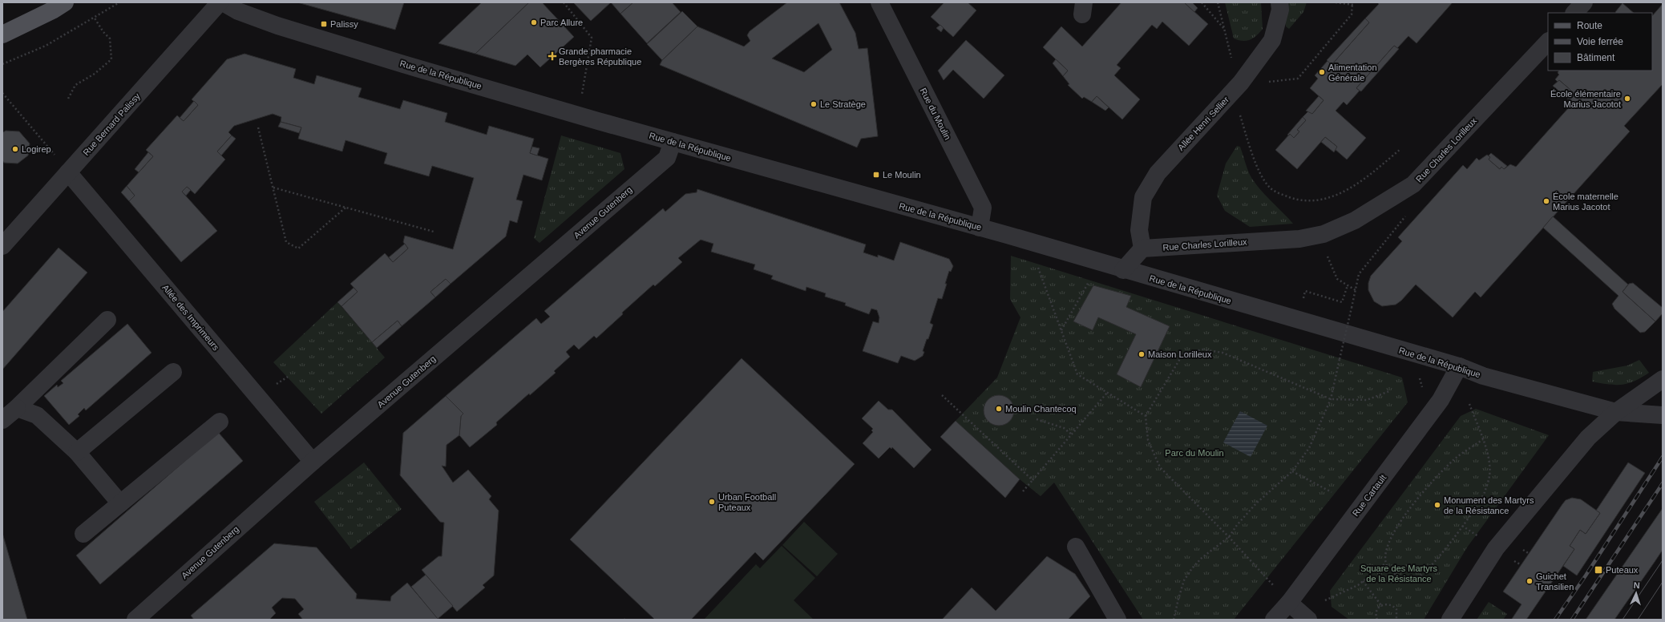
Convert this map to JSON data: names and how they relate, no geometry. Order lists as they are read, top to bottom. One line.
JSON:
{"streets":{"street":["Rue de la République","Rue du Moulin","Allée Henri Sellier","Rue Bernard Palissy","Rue Charles Lorilleux","Avenue Gutenberg","Allée des Imprimeurs","Rue Cartault"]},"crossings":[["Rue de la République","Rue du Moulin"],["Rue de la République","Avenue Gutenberg"],["Rue de la République","Rue Cartault"],["Allée Henri Sellier","Rue Charles Lorilleux"],["Rue Bernard Palissy","Allée des Imprimeurs"],["Avenue Gutenberg","Allée des Imprimeurs"]],"parks":["Parc du Moulin","Square des Martyrs de la Résistance"],"places":{"other":["Parc Allure","Alimentation Générale","École élémentaire Marius Jacotot","Le Stratège","Logirep","École maternelle Marius Jacotot","Maison Lorilleux","Moulin Chantecoq","Urban Football Puteaux","Monument des Martyrs de la Résistance","Guichet Transilien"],"transit":["Palissy","Le Moulin","Puteaux"],"health":["Grande pharmacie Bergères République"]},"legend":["Route","Voie ferrée","Bâtiment"],"north":"top"}
